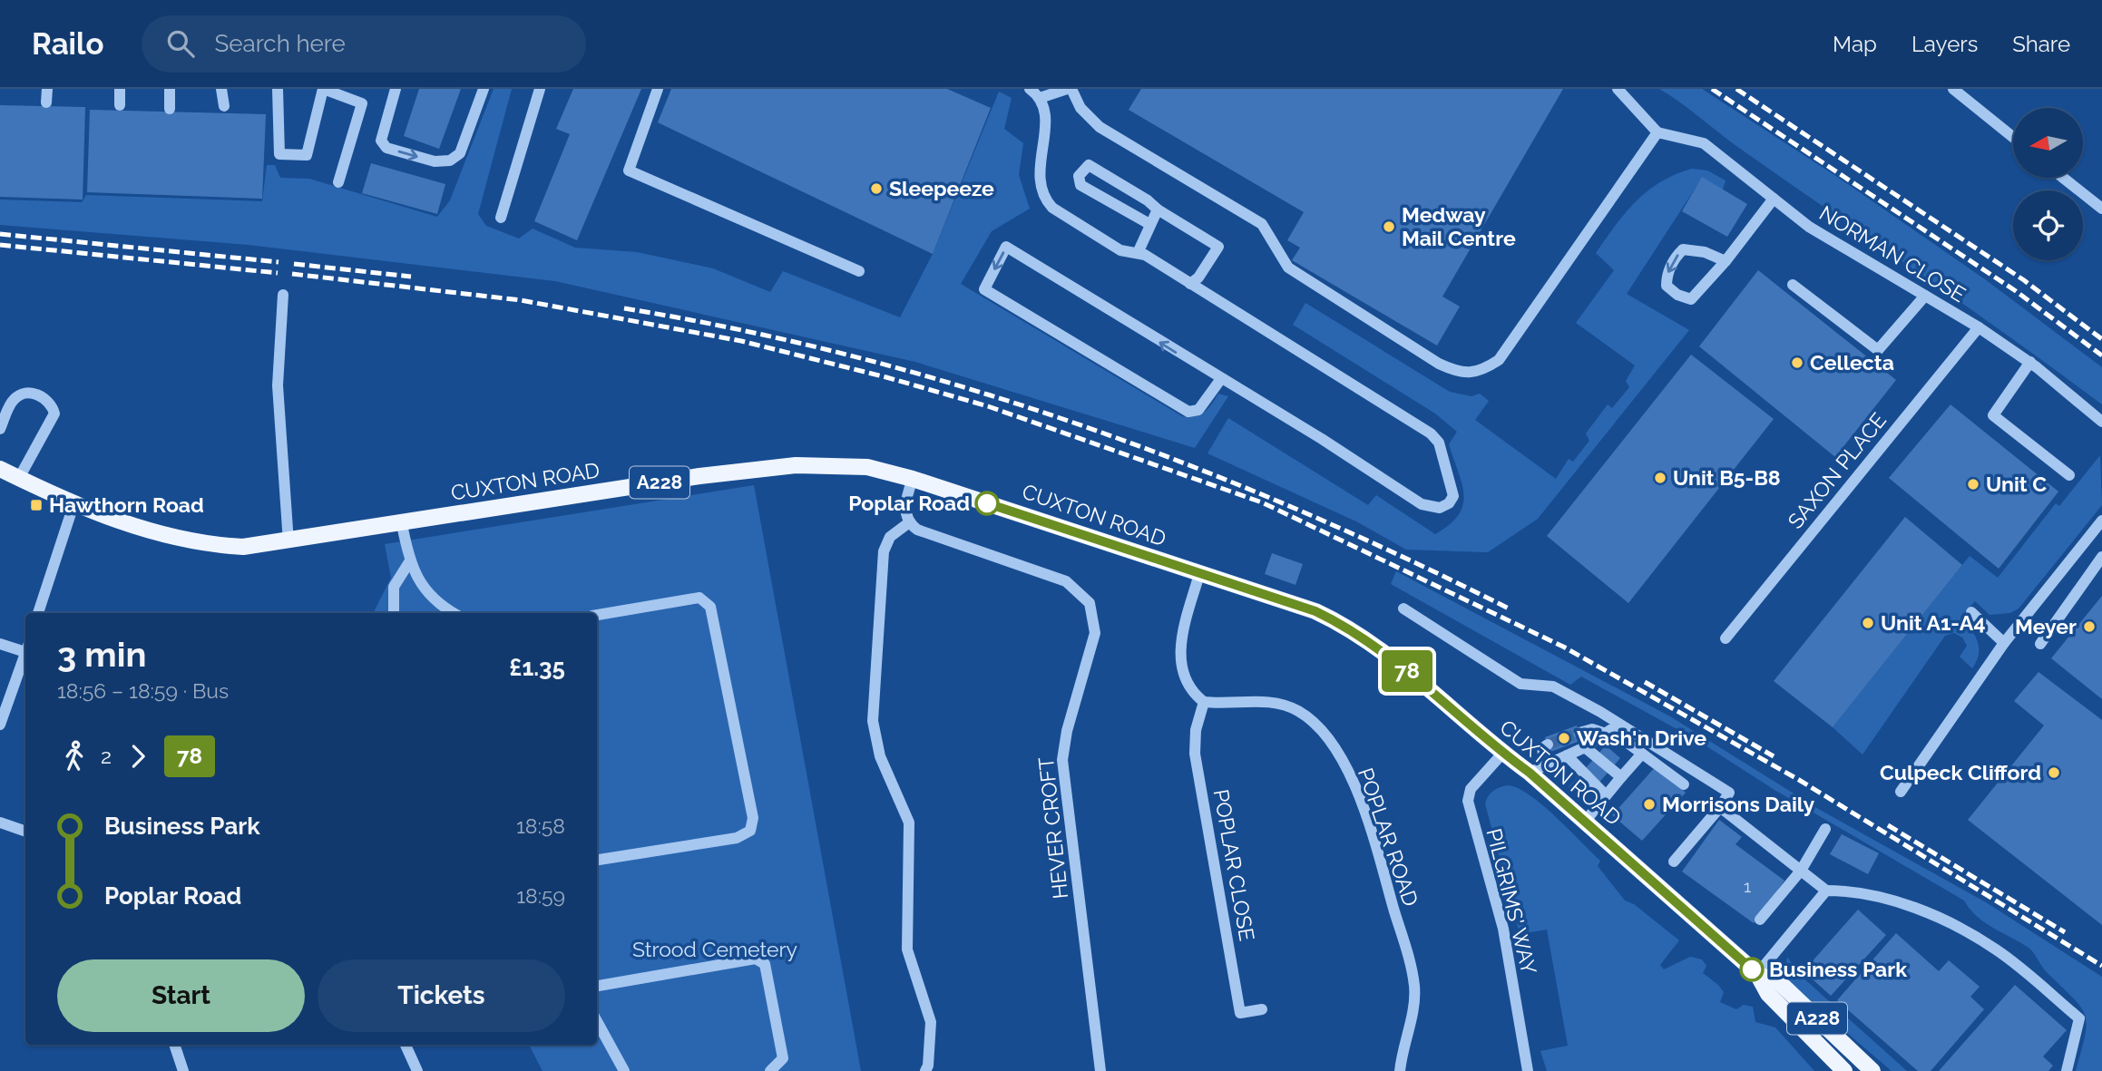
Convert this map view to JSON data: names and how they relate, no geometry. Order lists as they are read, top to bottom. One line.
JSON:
{"streets":{"main road":["CUXTON ROAD","A228"],"street":["NORMAN CLOSE","SAXON PLACE","HEVER CROFT","POPLAR ROAD","POPLAR CLOSE","PILGRIMS' WAY"]},"crossings":[["NORMAN CLOSE","SAXON PLACE"],["CUXTON ROAD","PILGRIMS' WAY"],["POPLAR ROAD","POPLAR CLOSE"]],"parks":["Strood Cemetery"],"places":{"other":["Sleepeeze","Medway Mail Centre","Cellecta","Unit B5-B8","Unit C","Poplar Road","Unit A1-A4","Meyer","Wash'n Drive","Culpeck Clifford","Morrisons Daily","Business Park"],"transit":["Hawthorn Road"]},"lines":["bus line 78"],"house_numbers":["1"],"north":"left","page":{"header":"Railo","search":"Search here","nav":["Map","Layers","Share"],"on_map":"78","heading":["3 min","18:56 – 18:59 · Bus","£1.35"],"legs":["2","78"],"list":[{"name":"Business Park","value":"18:58"},{"name":"Poplar Road","value":"18:59"}],"buttons":["Start","Tickets"]}}
